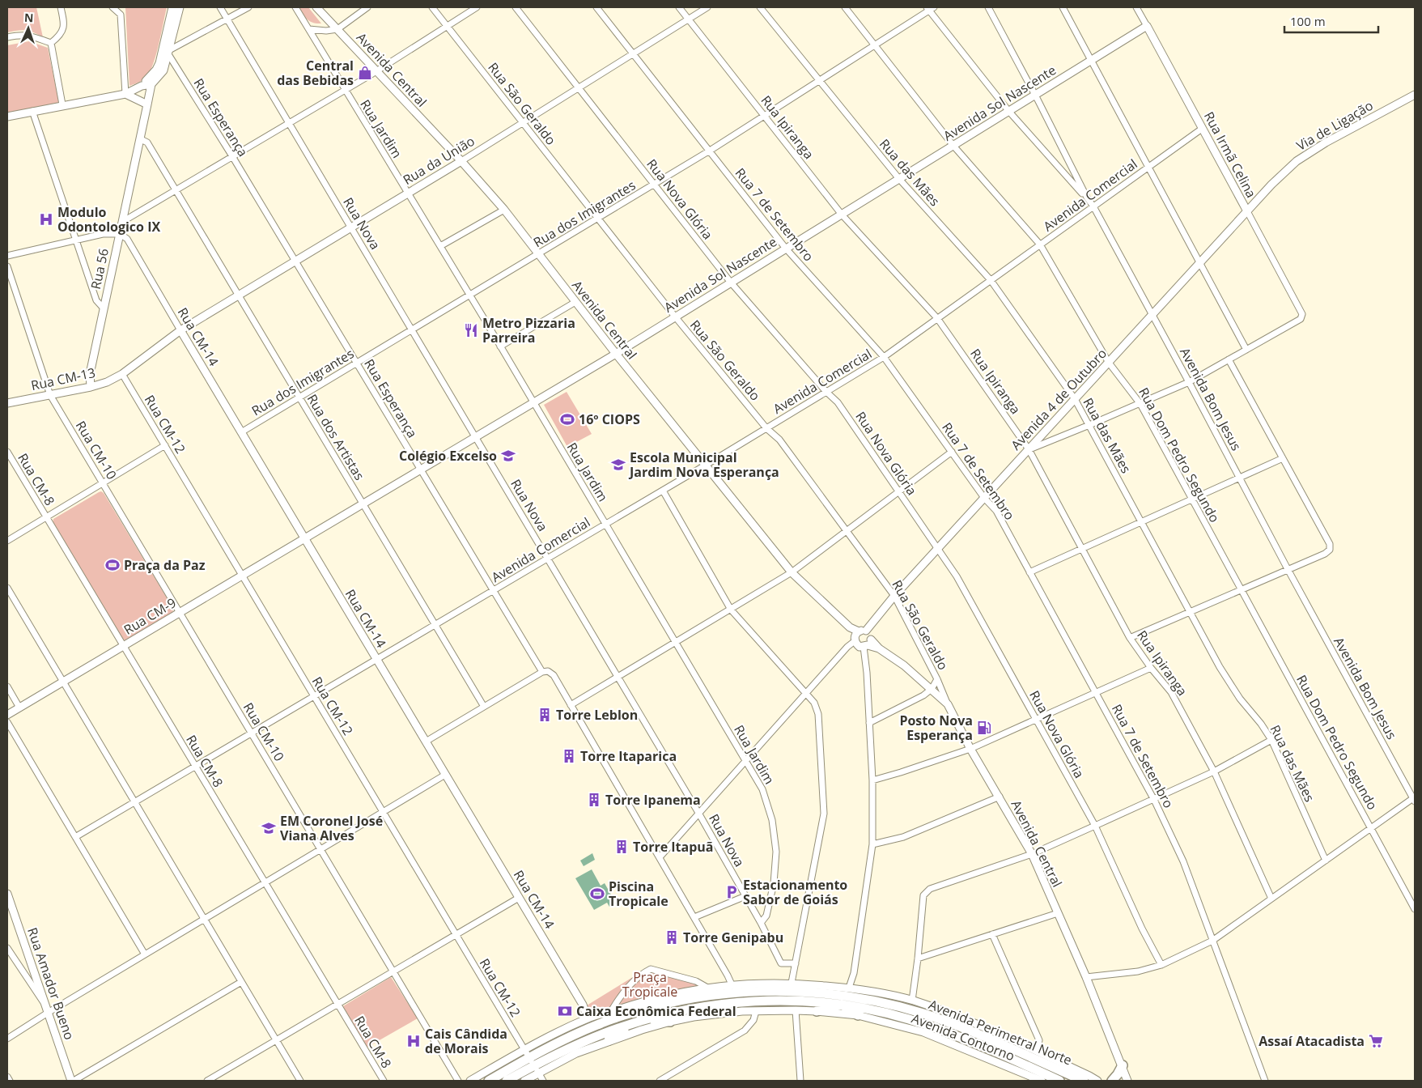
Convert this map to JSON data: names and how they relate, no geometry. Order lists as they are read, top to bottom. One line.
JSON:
{"streets":{"highway":["Avenida Perimetral Norte"],"street":["Avenida Central","Avenida Sol Nascente","Rua São Geraldo","Rua Esperança","Via de Ligação","Rua Ipiranga","Rua Jardim","Rua Irmã Celina","Rua da União","Rua das Mães","Avenida Comercial","Rua Nova Glória","Rua dos Imigrantes","Rua 7 de Setembro","Rua Nova","Rua 56","Rua CM-14","Rua CM-13","Avenida 4 de Outubro","Avenida Bom Jesus","Rua CM-12","Rua dos Artistas","Rua CM-10","Rua Dom Pedro Segundo","Rua CM-8","Rua CM-9","Rua Amador Bueno","Avenida Contorno"]},"crossings":[["Avenida Central","Avenida Sol Nascente"],["Avenida Central","Rua São Geraldo"],["Avenida Central","Rua Jardim"],["Avenida Central","Rua da União"],["Avenida Central","Avenida Comercial"],["Avenida Central","Rua dos Imigrantes"],["Avenida Central","Avenida 4 de Outubro"],["Avenida Sol Nascente","Rua São Geraldo"],["Avenida Sol Nascente","Rua Esperança"],["Avenida Sol Nascente","Rua Ipiranga"],["Avenida Sol Nascente","Rua Jardim"],["Avenida Sol Nascente","Rua Irmã Celina"],["Avenida Sol Nascente","Rua das Mães"],["Avenida Sol Nascente","Rua Nova Glória"],["Avenida Sol Nascente","Rua 7 de Setembro"],["Avenida Sol Nascente","Rua Nova"],["Avenida Sol Nascente","Rua CM-14"],["Avenida Sol Nascente","Avenida Bom Jesus"],["Avenida Sol Nascente","Rua dos Artistas"],["Avenida Sol Nascente","Rua Dom Pedro Segundo"],["Avenida Sol Nascente","Rua CM-9"],["Rua São Geraldo","Rua da União"],["Rua São Geraldo","Avenida Comercial"],["Rua São Geraldo","Rua dos Imigrantes"],["Rua São Geraldo","Avenida 4 de Outubro"],["Rua Esperança","Rua da União"],["Rua Esperança","Avenida Comercial"],["Rua Esperança","Rua dos Imigrantes"],["Rua Esperança","Rua 56"],["Rua Esperança","Avenida Contorno"],["Via de Ligação","Avenida 4 de Outubro"],["Rua Ipiranga","Rua da União"],["Rua Ipiranga","Avenida Comercial"],["Rua Ipiranga","Rua dos Imigrantes"],["Rua Ipiranga","Avenida 4 de Outubro"],["Rua Jardim","Rua da União"],["Rua Jardim","Avenida Comercial"],["Rua Jardim","Rua dos Imigrantes"],["Rua Jardim","Rua Nova"],["Rua Irmã Celina","Avenida Comercial"],["Rua Irmã Celina","Avenida 4 de Outubro"],["Rua da União","Rua Nova Glória"],["Rua da União","Rua 7 de Setembro"],["Rua da União","Rua Nova"],["Rua da União","Rua CM-14"],["Rua da União","Rua CM-13"],["Rua da União","Rua dos Artistas"],["Rua das Mães","Avenida Comercial"],["Rua das Mães","Rua dos Imigrantes"],["Rua das Mães","Avenida 4 de Outubro"],["Avenida Comercial","Rua Nova Glória"],["Avenida Comercial","Rua 7 de Setembro"],["Avenida Comercial","Rua Nova"],["Avenida Comercial","Rua CM-14"],["Avenida Comercial","Avenida Bom Jesus"],["Avenida Comercial","Rua CM-12"],["Avenida Comercial","Rua dos Artistas"],["Avenida Comercial","Rua CM-10"],["Avenida Comercial","Rua Dom Pedro Segundo"],["Avenida Comercial","Rua CM-8"],["Rua Nova Glória","Rua dos Imigrantes"],["Rua Nova Glória","Avenida 4 de Outubro"],["Rua dos Imigrantes","Rua 7 de Setembro"],["Rua dos Imigrantes","Rua Nova"],["Rua dos Imigrantes","Rua CM-14"],["Rua dos Imigrantes","Rua dos Artistas"],["Rua dos Imigrantes","Rua Dom Pedro Segundo"],["Rua 7 de Setembro","Avenida 4 de Outubro"],["Rua 56","Rua CM-14"],["Rua 56","Rua CM-13"],["Rua 56","Rua dos Artistas"],["Rua CM-14","Rua CM-13"],["Rua CM-14","Rua CM-9"],["Rua CM-14","Avenida Contorno"],["Rua CM-13","Rua CM-12"],["Rua CM-13","Rua CM-10"],["Avenida 4 de Outubro","Avenida Bom Jesus"],["Avenida 4 de Outubro","Rua Dom Pedro Segundo"],["Rua CM-12","Rua CM-9"],["Rua CM-12","Avenida Perimetral Norte"],["Rua CM-12","Avenida Contorno"],["Rua CM-10","Rua CM-9"],["Rua CM-8","Rua CM-9"],["Avenida Perimetral Norte","Avenida Contorno"]],"parks":["Praça Tropicale"],"places":{"shop":["Central das Bebidas"],"hospital":["Modulo Odontologico IX","Cais Cândida de Morais"],"restaurant":["Metro Pizzaria Parreira"],"sports":["16º CIOPS","Praça da Paz","Piscina Tropicale"],"school or university":["Colégio Excelso","Escola Municipal Jardim Nova Esperança","EM Coronel José Viana Alves"],"building":["Torre Leblon","Torre Itaparica","Torre Ipanema","Torre Itapuã","Torre Genipabu"],"fuel station":["Posto Nova Esperança"],"parking":["Estacionamento Sabor de Goiás"],"bank":["Caixa Econômica Federal"],"supermarket":["Assaí Atacadista"]},"scale_bar":"100 m","north":"top"}
